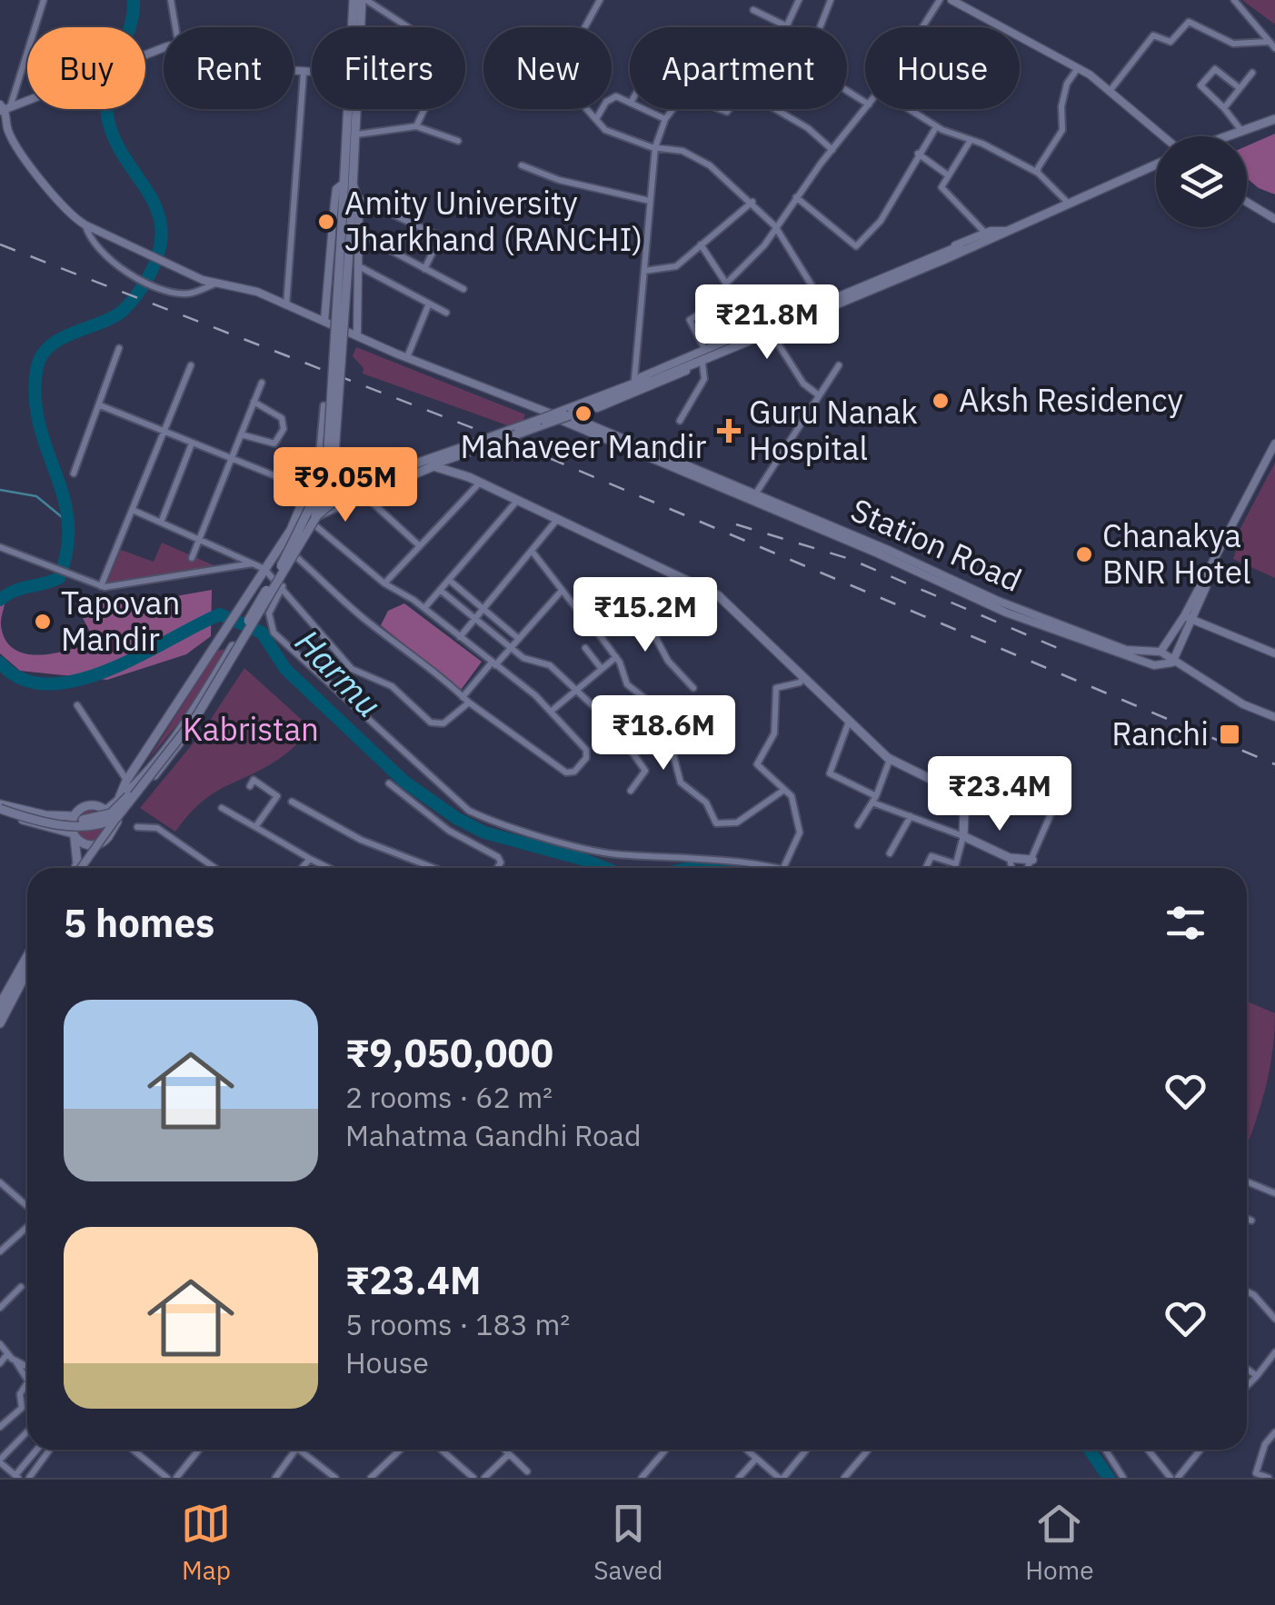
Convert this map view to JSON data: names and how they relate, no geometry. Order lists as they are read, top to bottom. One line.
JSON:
{"streets":{"street":["Station Road"]},"water":["Harmu"],"parks":["Kabristan"],"places":{"other":["Amity University Jharkhand (RANCHI)","Aksh Residency","Mahaveer Mandir","Chanakya BNR Hotel","Tapovan Mandir"],"health":["Guru Nanak Hospital"],"transit":["Ranchi"]},"page":{"chip":["Buy","Rent","Filters","New","Apartment","House"],"price":["₹21.8M","₹9.05M","₹15.2M","₹18.6M","₹23.4M"],"heading":"5 homes","list":[{"name":"₹9,050,000","note":"2 rooms · 62 m² · Mahatma Gandhi Road"},{"name":"₹23.4M","note":"5 rooms · 183 m² · House"}],"tabs":["Map","Saved","Home"]}}
